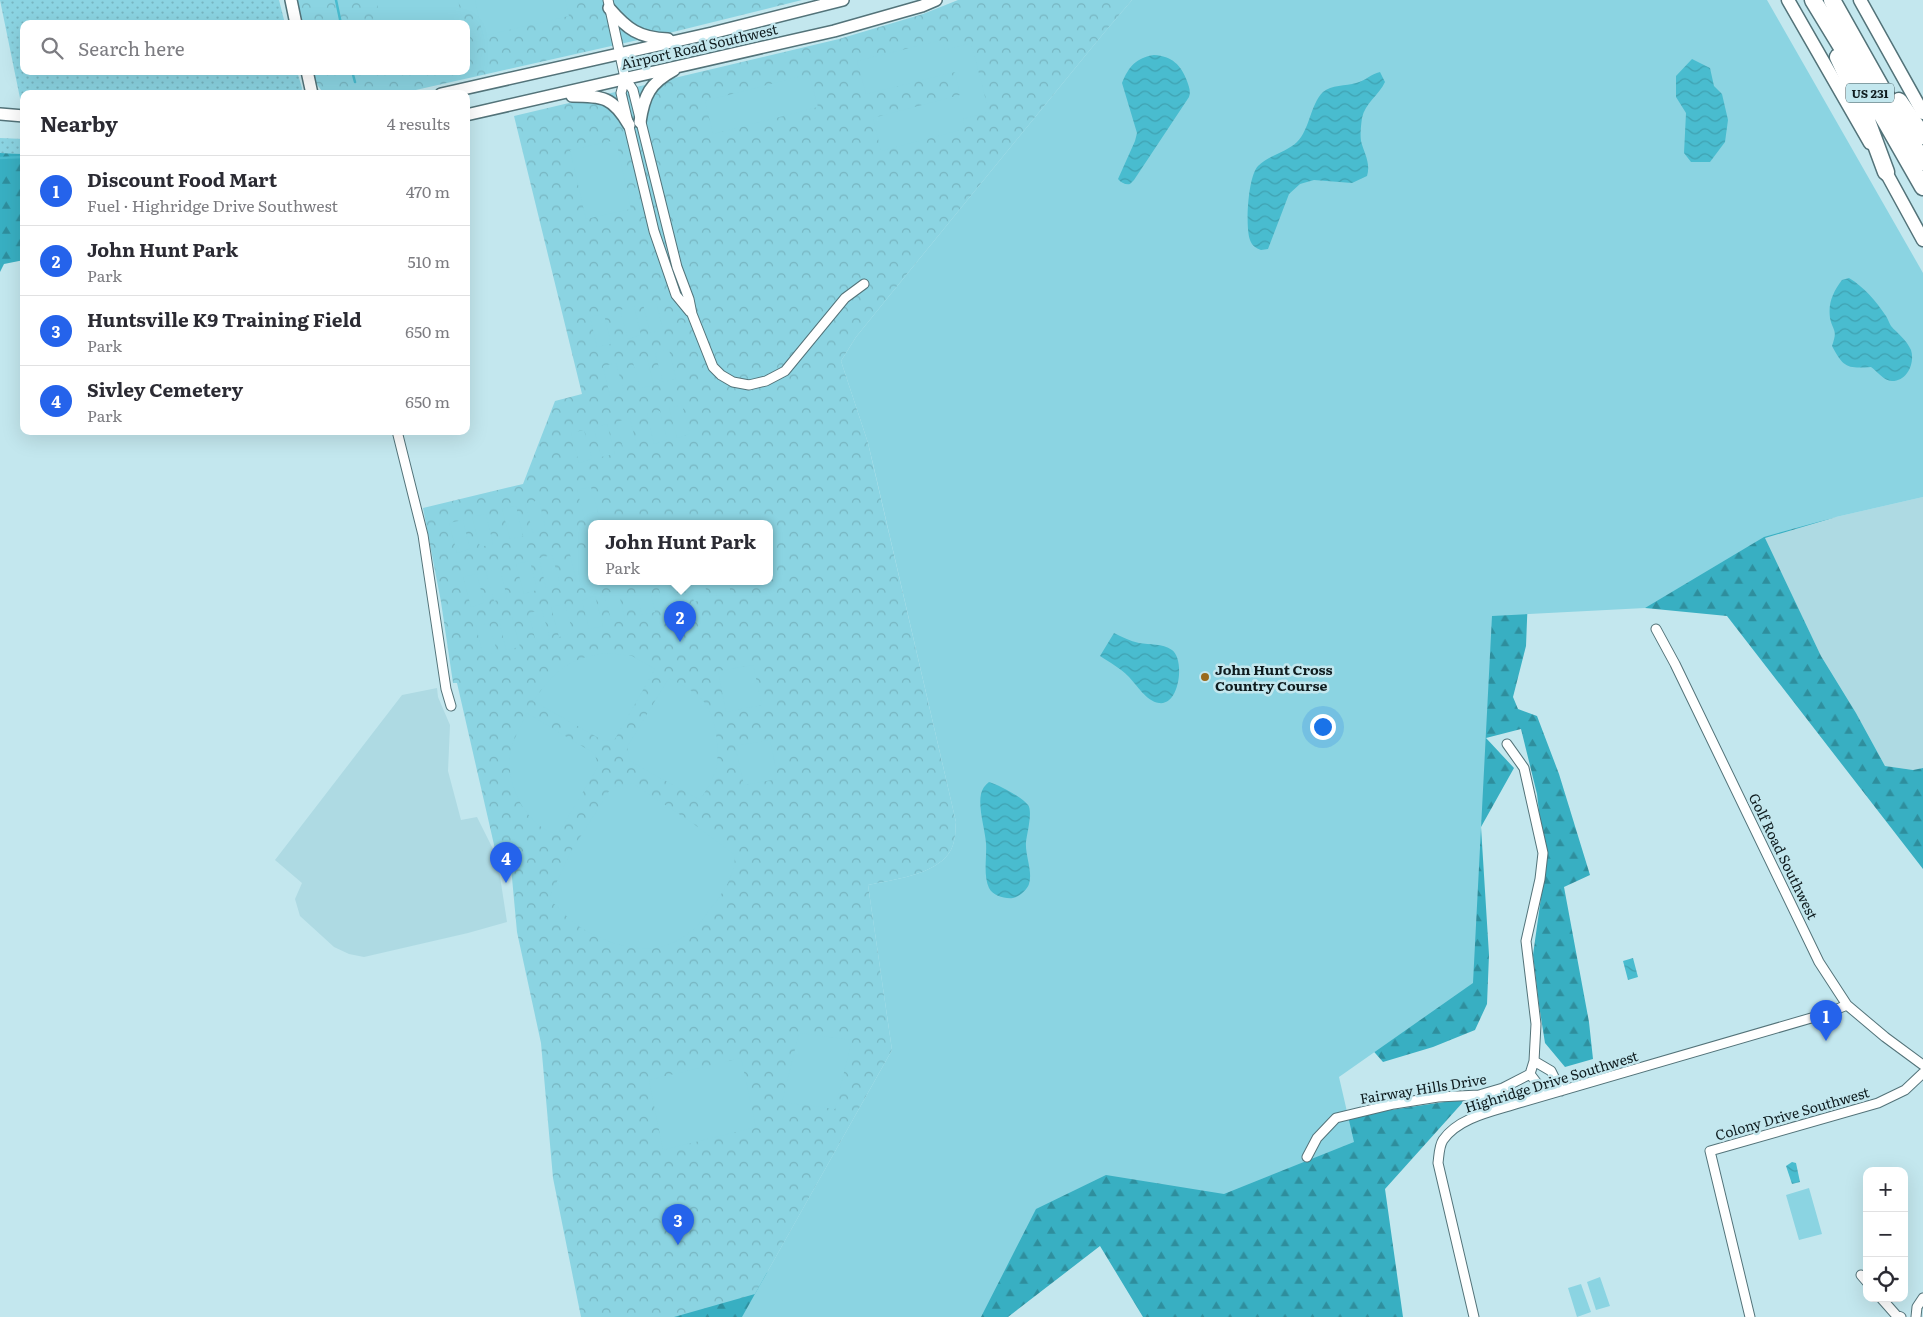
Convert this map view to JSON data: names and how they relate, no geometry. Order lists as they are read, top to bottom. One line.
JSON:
{"streets":{"highway":["US 231"],"street":["Airport Road Southwest","Golf Road Southwest","Highridge Drive Southwest","Fairway Hills Drive","Colony Drive Southwest"]},"crossings":[["Golf Road Southwest","Highridge Drive Southwest"]],"places":["John Hunt Cross Country Course"],"page":{"search":"Search here","heading":["Nearby","4 results"],"list":[{"mark":"1","name":"Discount Food Mart","note":"Fuel · Highridge Drive Southwest","value":"470 m"},{"mark":"2","name":"John Hunt Park","note":"Park","value":"510 m"},{"mark":"3","name":"Huntsville K9 Training Field","note":"Park","value":"650 m"},{"mark":"4","name":"Sivley Cemetery","note":"Park","value":"650 m"}],"popup":["John Hunt Park","Park"],"pins":["2","4","1","3"],"map_buttons":["+","−"]}}
